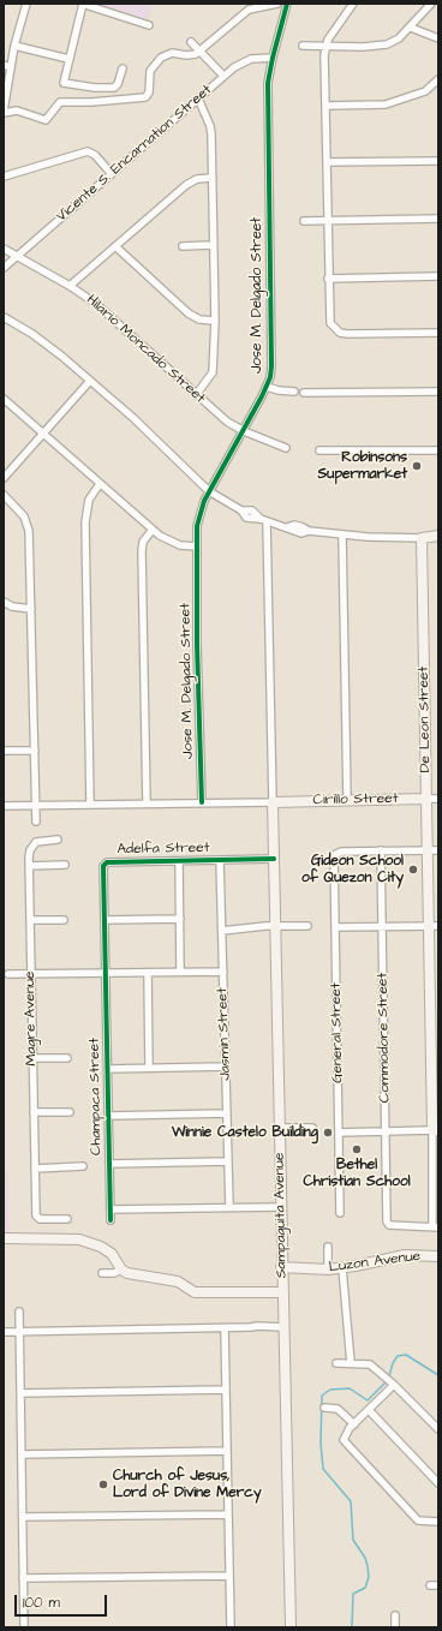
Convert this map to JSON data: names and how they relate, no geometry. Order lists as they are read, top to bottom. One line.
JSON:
{"streets":{"main road":["De Leon Street","Cirillo Street","Sampaguita Avenue","Luzon Avenue"],"street":["Vicente S. Encarnation Street","Jose M. Delgado Street","Hilario Moncado Street","Adelfa Street","Magre Avenue","General Street","Jasmin Street","Commodore Street","Champaca Street"]},"crossings":[["Vicente S. Encarnation Street","Jose M. Delgado Street"],["Vicente S. Encarnation Street","Hilario Moncado Street"],["Jose M. Delgado Street","Hilario Moncado Street"],["De Leon Street","Cirillo Street"],["Cirillo Street","Sampaguita Avenue"],["Adelfa Street","Jasmin Street"],["Adelfa Street","Champaca Street"],["Adelfa Street","Sampaguita Avenue"],["General Street","Commodore Street"],["Sampaguita Avenue","Luzon Avenue"]],"places":["Robinsons Supermarket","Gideon School of Quezon City","Winnie Castelo Building","Bethel Christian School","Church of Jesus, Lord of Divine Mercy"],"scale_bar":"100 m"}
